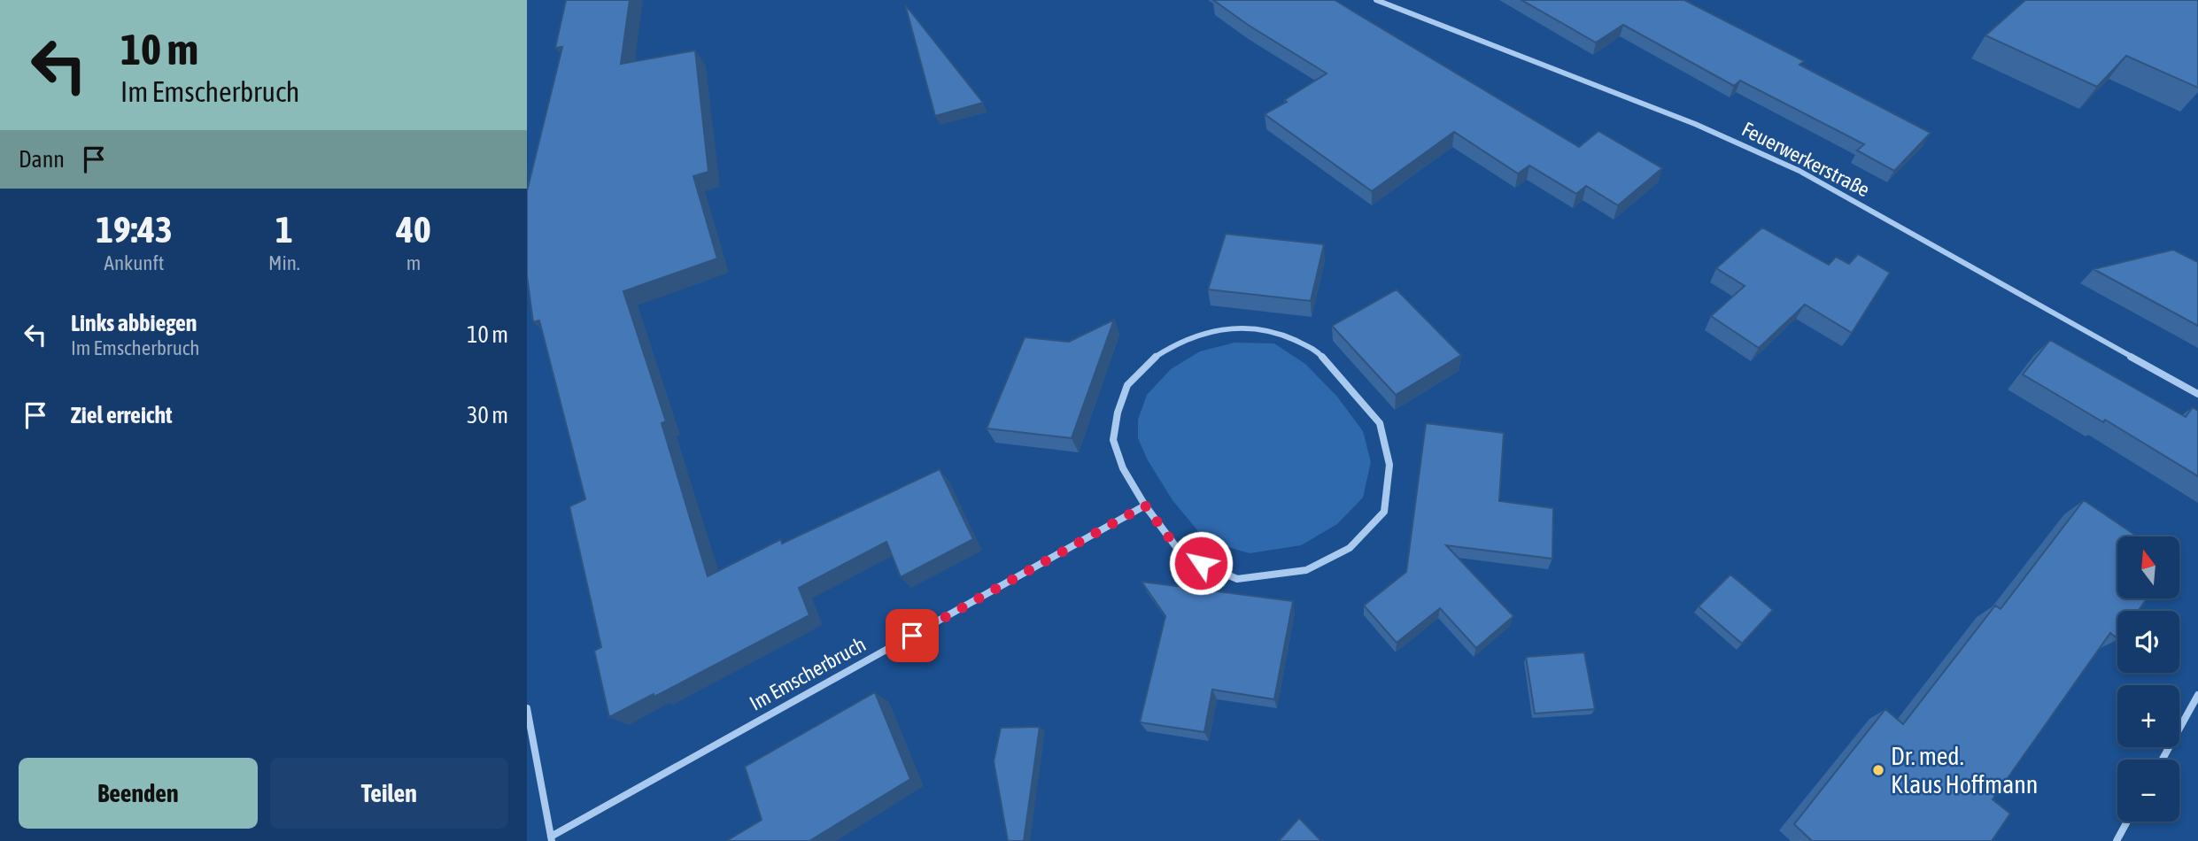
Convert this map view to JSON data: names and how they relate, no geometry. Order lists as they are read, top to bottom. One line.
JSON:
{"streets":{"street":["Feuerwerkerstraße","Im Emscherbruch"]},"places":["Dr. med. Klaus Hoffmann"],"north":"top","page":{"turn":["10 m","Im Emscherbruch"],"then":"Dann","eta":["19:43","Ankunft","1","Min.","40","m"],"list":[{"name":"Links abbiegen","note":"Im Emscherbruch","value":"10 m"},{"name":"Ziel erreicht","value":"30 m"}],"map_buttons":["+","−"],"buttons":["Beenden","Teilen"]}}
